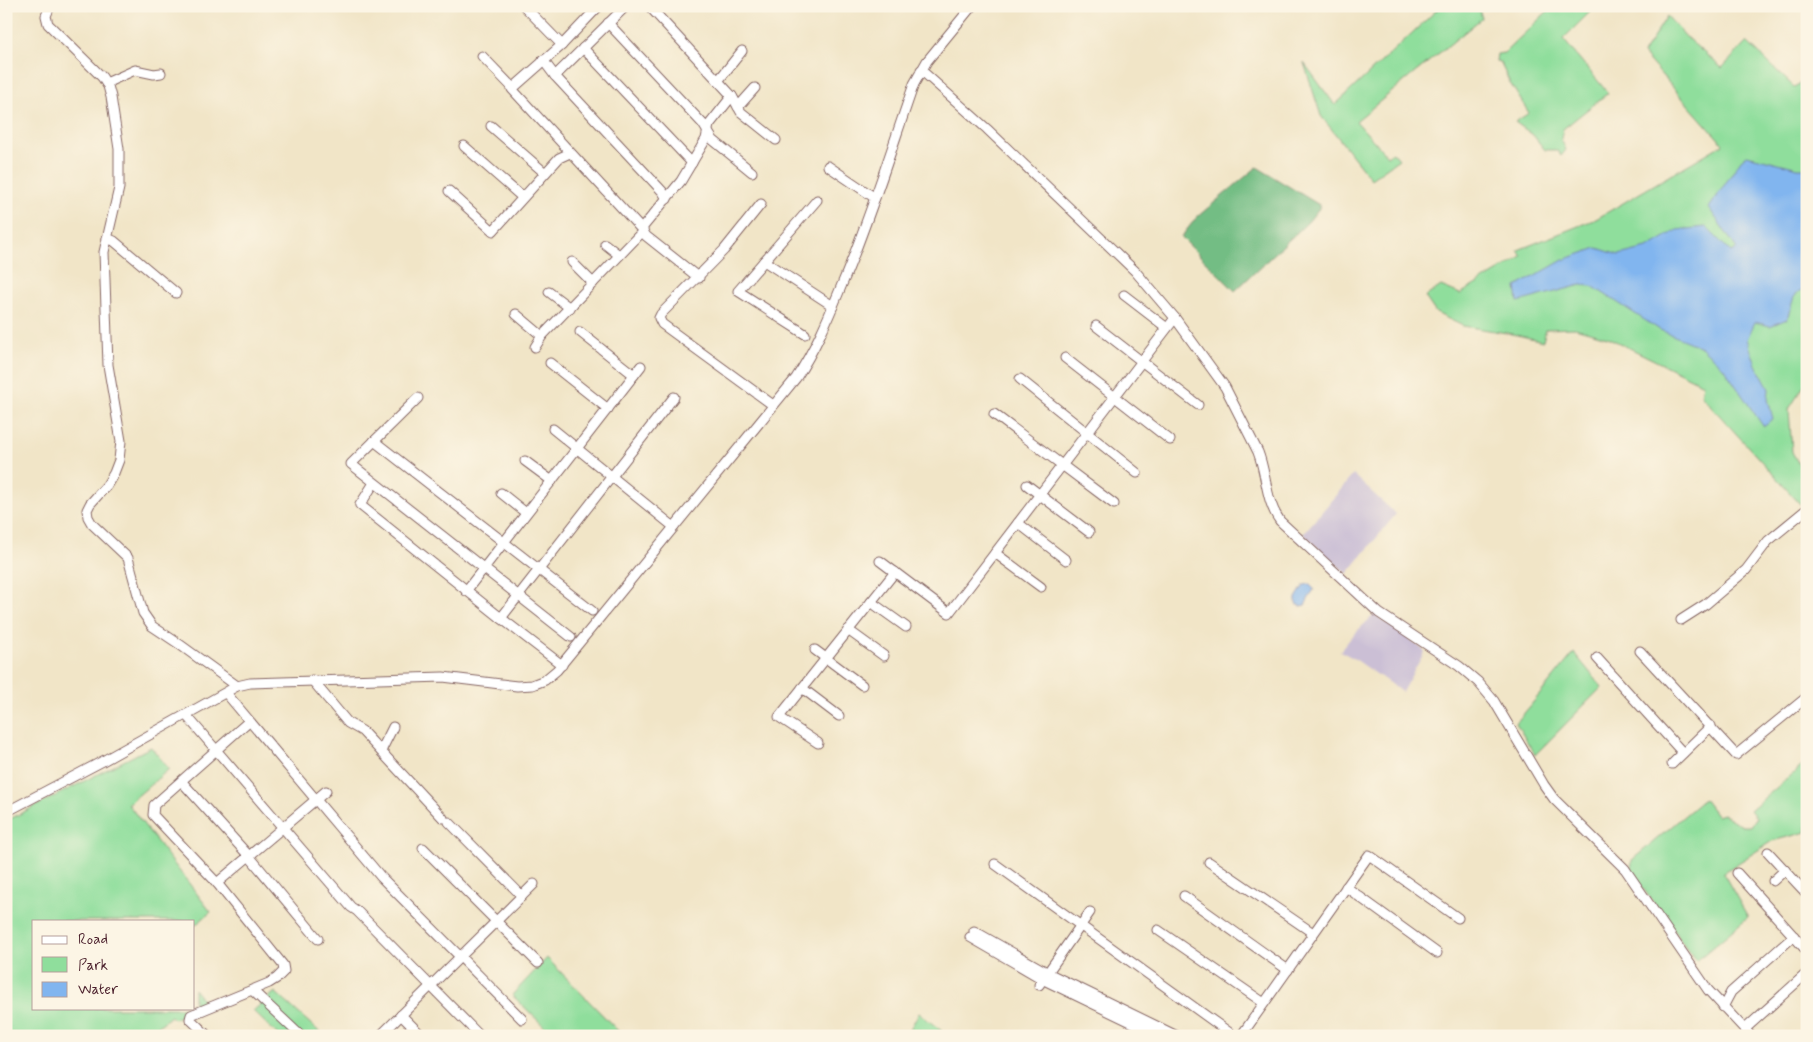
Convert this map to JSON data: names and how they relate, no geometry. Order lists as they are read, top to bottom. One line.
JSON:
{"legend":["Road","Park","Water"]}
